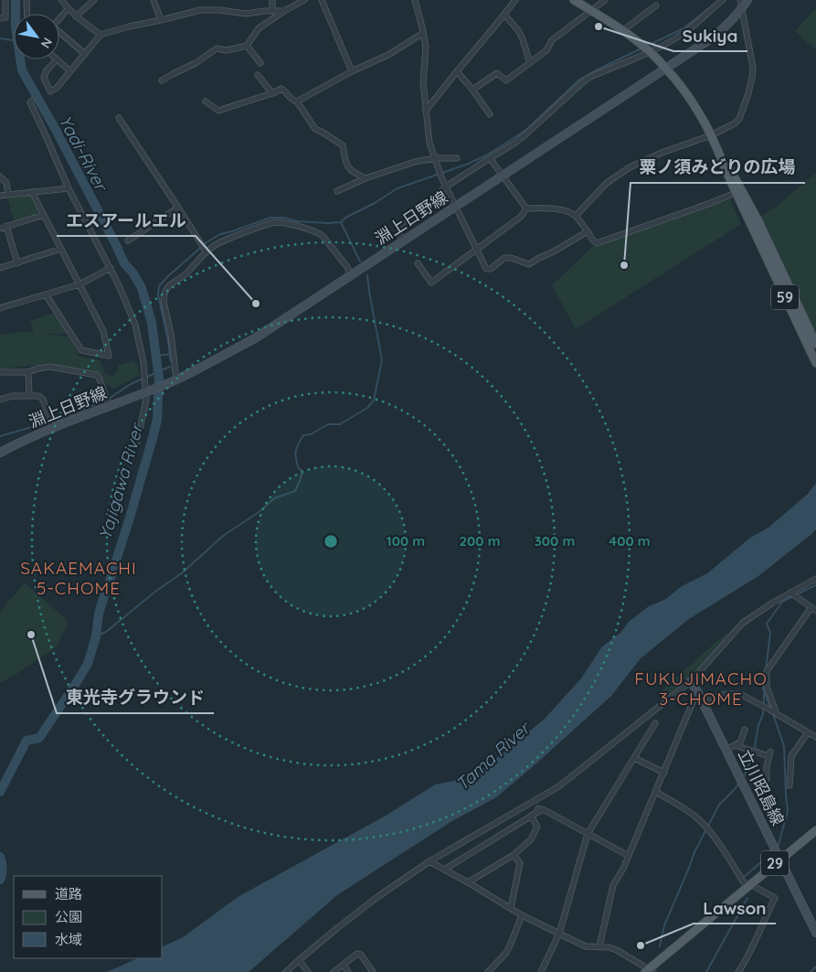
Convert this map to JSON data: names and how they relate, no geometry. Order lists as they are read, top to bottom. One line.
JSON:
{"streets":{"main road":["淵上日野線","59","立川昭島線","29"]},"crossings":[["淵上日野線","59"],["立川昭島線","29"]],"districts":["SAKAEMACHI 5-CHOME","FUKUJIMACHO 3-CHOME"],"water":["Yadi-River","Yajigawa River","Tama River"],"places":["Sukiya","粟ノ須みどりの広場","エスアールエル","東光寺グラウンド","Lawson"],"legend":["道路","公園","水域"],"north":"bottom right","rings":["100 m","200 m","300 m","400 m"]}
